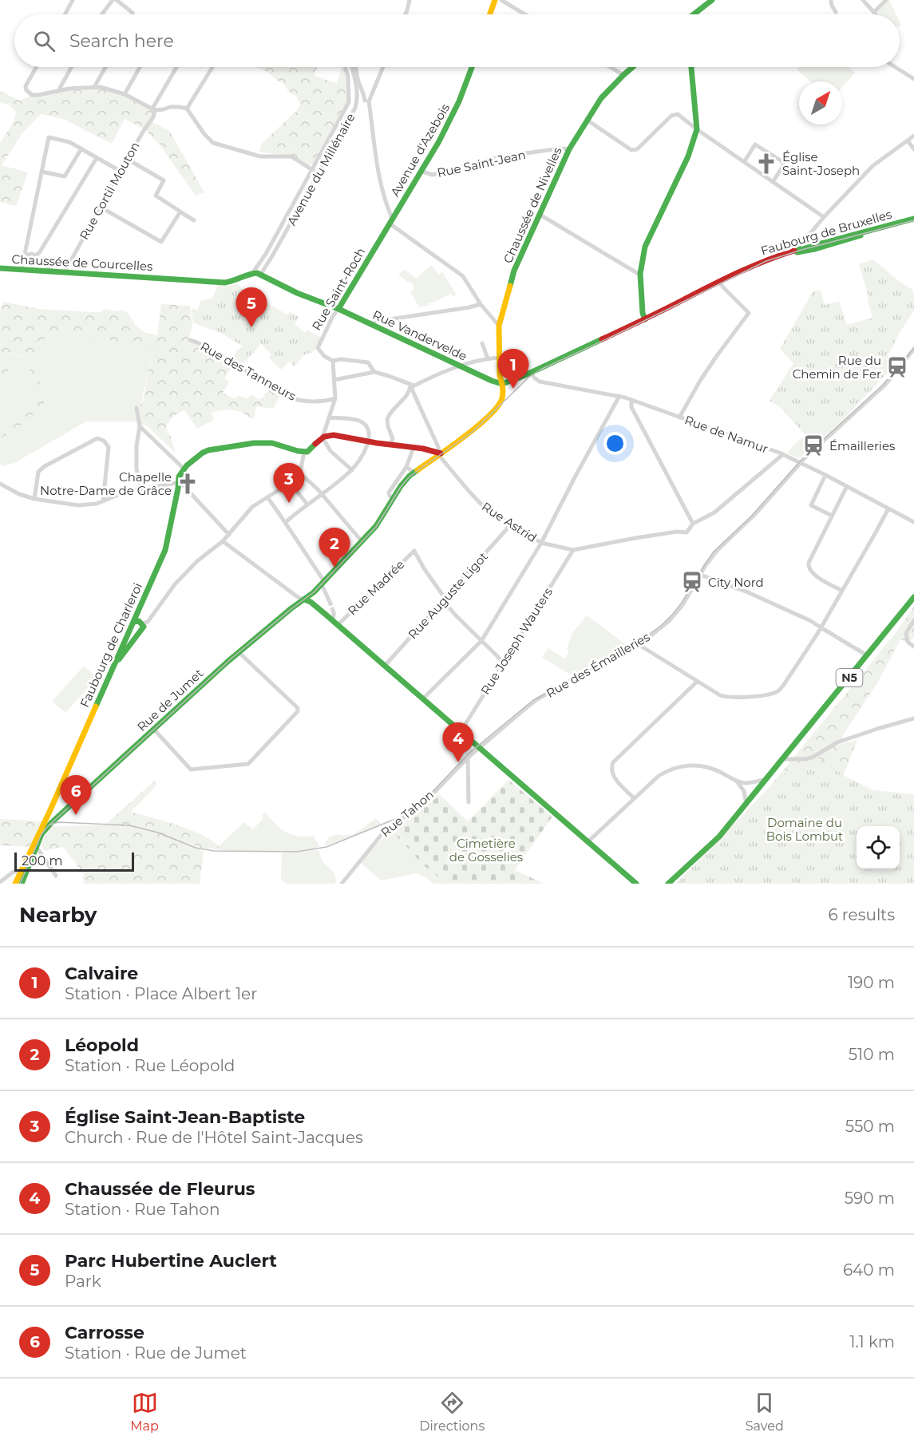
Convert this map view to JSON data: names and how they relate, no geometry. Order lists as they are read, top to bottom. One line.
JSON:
{"streets":{"main road":["Avenue d'Azebois","Chaussée de Nivelles","Faubourg de Bruxelles","Chaussée de Courcelles","Rue Saint-Roch","Rue Vandervelde","Faubourg de Charleroi","N5","Rue de Jumet"],"street":["Rue Saint-Jean","Avenue du Millénaire","Rue Cortil Mouton","Rue des Tanneurs","Rue de Namur","Rue Astrid","Rue Madrée","Rue Auguste Ligot","Rue Joseph Wauters","Rue des Émailleries","Rue Tahon"]},"crossings":[["Avenue d'Azebois","Rue Saint-Jean"],["Avenue d'Azebois","Rue Saint-Roch"],["Rue Saint-Jean","Chaussée de Nivelles"],["Avenue du Millénaire","Chaussée de Courcelles"],["Avenue du Millénaire","Rue Vandervelde"],["Rue Cortil Mouton","Chaussée de Courcelles"],["Chaussée de Nivelles","Faubourg de Bruxelles"],["Chaussée de Nivelles","Rue Vandervelde"],["Chaussée de Nivelles","Rue de Jumet"],["Faubourg de Bruxelles","Rue Vandervelde"],["Faubourg de Bruxelles","Rue de Namur"],["Chaussée de Courcelles","Rue Vandervelde"],["Rue Saint-Roch","Rue Vandervelde"],["Rue de Namur","Rue des Émailleries"],["Rue Astrid","Rue Auguste Ligot"],["Rue Astrid","Rue Joseph Wauters"],["Rue Astrid","Rue de Jumet"],["Rue Madrée","Rue Auguste Ligot"],["Faubourg de Charleroi","Rue de Jumet"],["Rue des Émailleries","Rue Tahon"]],"parks":["Domaine du Bois Lombut","Cimetière de Gosselies"],"places":{"church":["Église Saint-Joseph","Chapelle Notre-Dame de Grâce"],"station":["Rue du Chemin de Fer","Émailleries","City Nord"]},"scale_bar":"200 m","north":"top right","page":{"search":"Search here","pins":["5","1","3","2","4","6"],"scale":"200 m","heading":["Nearby","6 results"],"list":[{"mark":"1","name":"Calvaire","note":"Station · Place Albert 1er","value":"190 m"},{"mark":"2","name":"Léopold","note":"Station · Rue Léopold","value":"510 m"},{"mark":"3","name":"Église Saint-Jean-Baptiste","note":"Church · Rue de l'Hôtel Saint-Jacques","value":"550 m"},{"mark":"4","name":"Chaussée de Fleurus","note":"Station · Rue Tahon","value":"590 m"},{"mark":"5","name":"Parc Hubertine Auclert","note":"Park","value":"640 m"},{"mark":"6","name":"Carrosse","note":"Station · Rue de Jumet","value":"1.1 km"}],"nav":["Map","Directions","Saved"]}}
